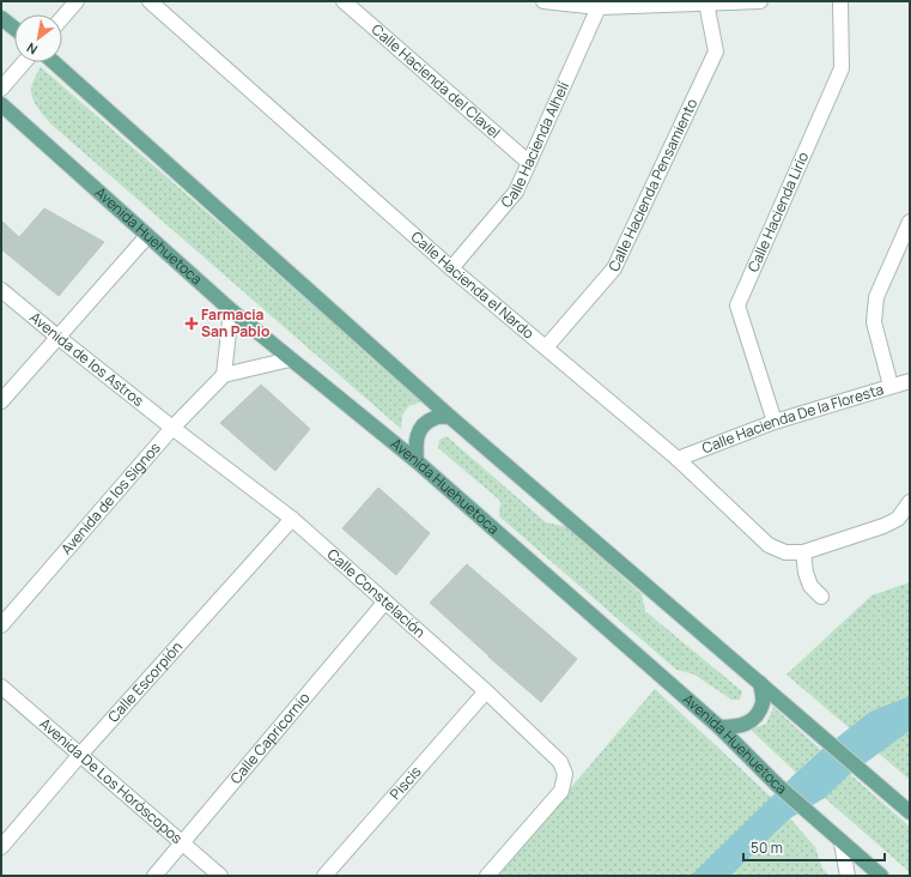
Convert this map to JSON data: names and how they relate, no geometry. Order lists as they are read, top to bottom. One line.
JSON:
{"streets":{"main road":["Avenida Huehuetoca"],"street":["Calle Hacienda del Clavel","Calle Hacienda Alhelí","Calle Hacienda Pensamiento","Calle Hacienda Lirio","Calle Hacienda el Nardo","Avenida de los Astros","Calle Hacienda De la Floresta","Avenida de los Signos","Calle Constelación","Calle Escorpión","Calle Capricornio","Avenida De Los Horóscopos","Piscis"]},"crossings":[["Calle Hacienda del Clavel","Calle Hacienda Alhelí"],["Calle Hacienda Alhelí","Calle Hacienda el Nardo"],["Calle Hacienda Pensamiento","Calle Hacienda el Nardo"],["Calle Hacienda Lirio","Calle Hacienda De la Floresta"],["Calle Hacienda el Nardo","Calle Hacienda De la Floresta"],["Avenida de los Astros","Avenida de los Signos"],["Avenida de los Astros","Calle Constelación"],["Avenida de los Signos","Calle Constelación"],["Calle Constelación","Calle Escorpión"],["Calle Constelación","Calle Capricornio"],["Calle Constelación","Piscis"],["Calle Escorpión","Avenida De Los Horóscopos"],["Calle Capricornio","Avenida De Los Horóscopos"]],"places":{"health":["Farmacia San Pablo"]},"scale_bar":"50 m","north":"bottom left"}
